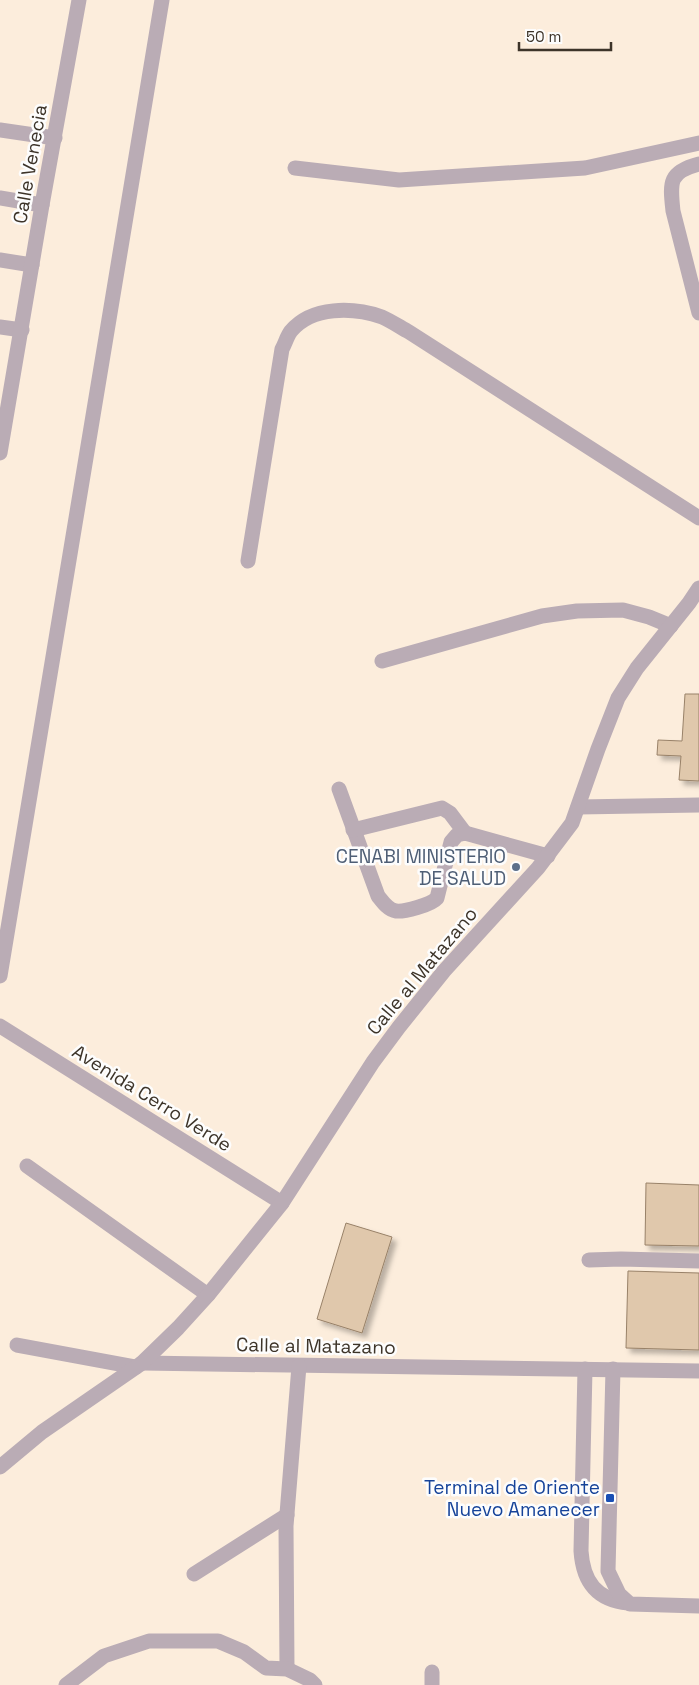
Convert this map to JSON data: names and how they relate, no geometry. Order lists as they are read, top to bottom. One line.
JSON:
{"streets":{"street":["Calle Venecia","Calle al Matazano","Avenida Cerro Verde"]},"crossings":[["Calle al Matazano","Avenida Cerro Verde"]],"places":{"other":["CENABI MINISTERIO DE SALUD"],"transit":["Terminal de Oriente Nuevo Amanecer"]},"scale_bar":"50 m"}
